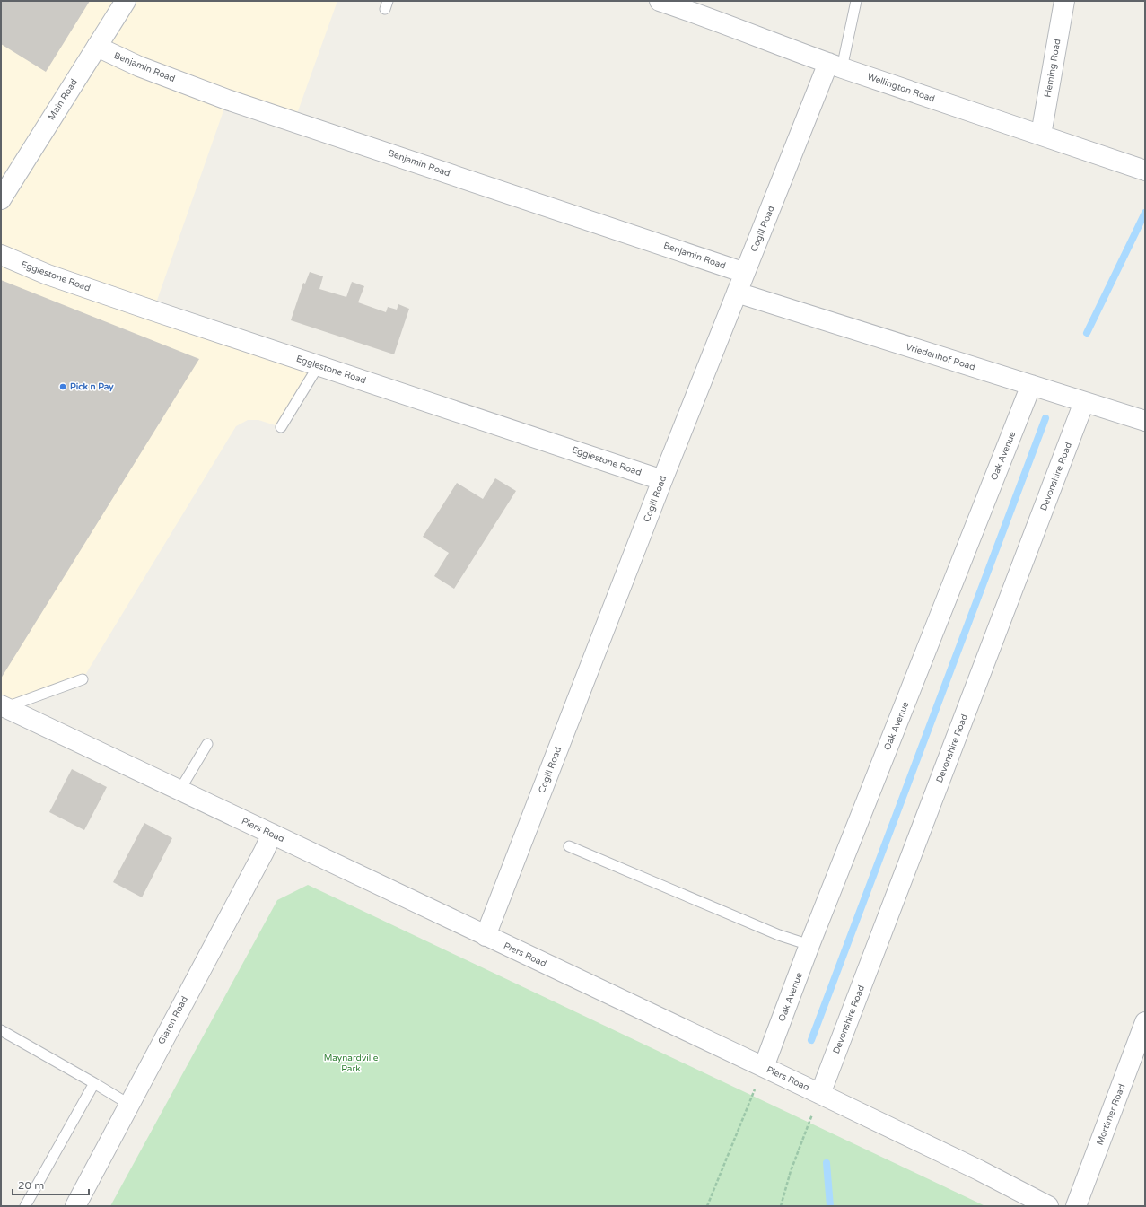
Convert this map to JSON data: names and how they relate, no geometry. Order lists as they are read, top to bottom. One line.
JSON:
{"streets":{"street":["Benjamin Road","Fleming Road","Wellington Road","Main Road","Cogill Road","Egglestone Road","Vriedenhof Road","Oak Avenue","Devonshire Road","Piers Road","Glaren Road","Mortimer Road"]},"crossings":[["Benjamin Road","Main Road"],["Benjamin Road","Cogill Road"],["Fleming Road","Wellington Road"],["Wellington Road","Cogill Road"],["Cogill Road","Egglestone Road"],["Cogill Road","Vriedenhof Road"],["Cogill Road","Piers Road"],["Vriedenhof Road","Oak Avenue"],["Vriedenhof Road","Devonshire Road"],["Oak Avenue","Piers Road"],["Devonshire Road","Piers Road"],["Piers Road","Glaren Road"]],"parks":["Maynardville Park"],"places":["Pick n Pay"],"scale_bar":"20 m"}
